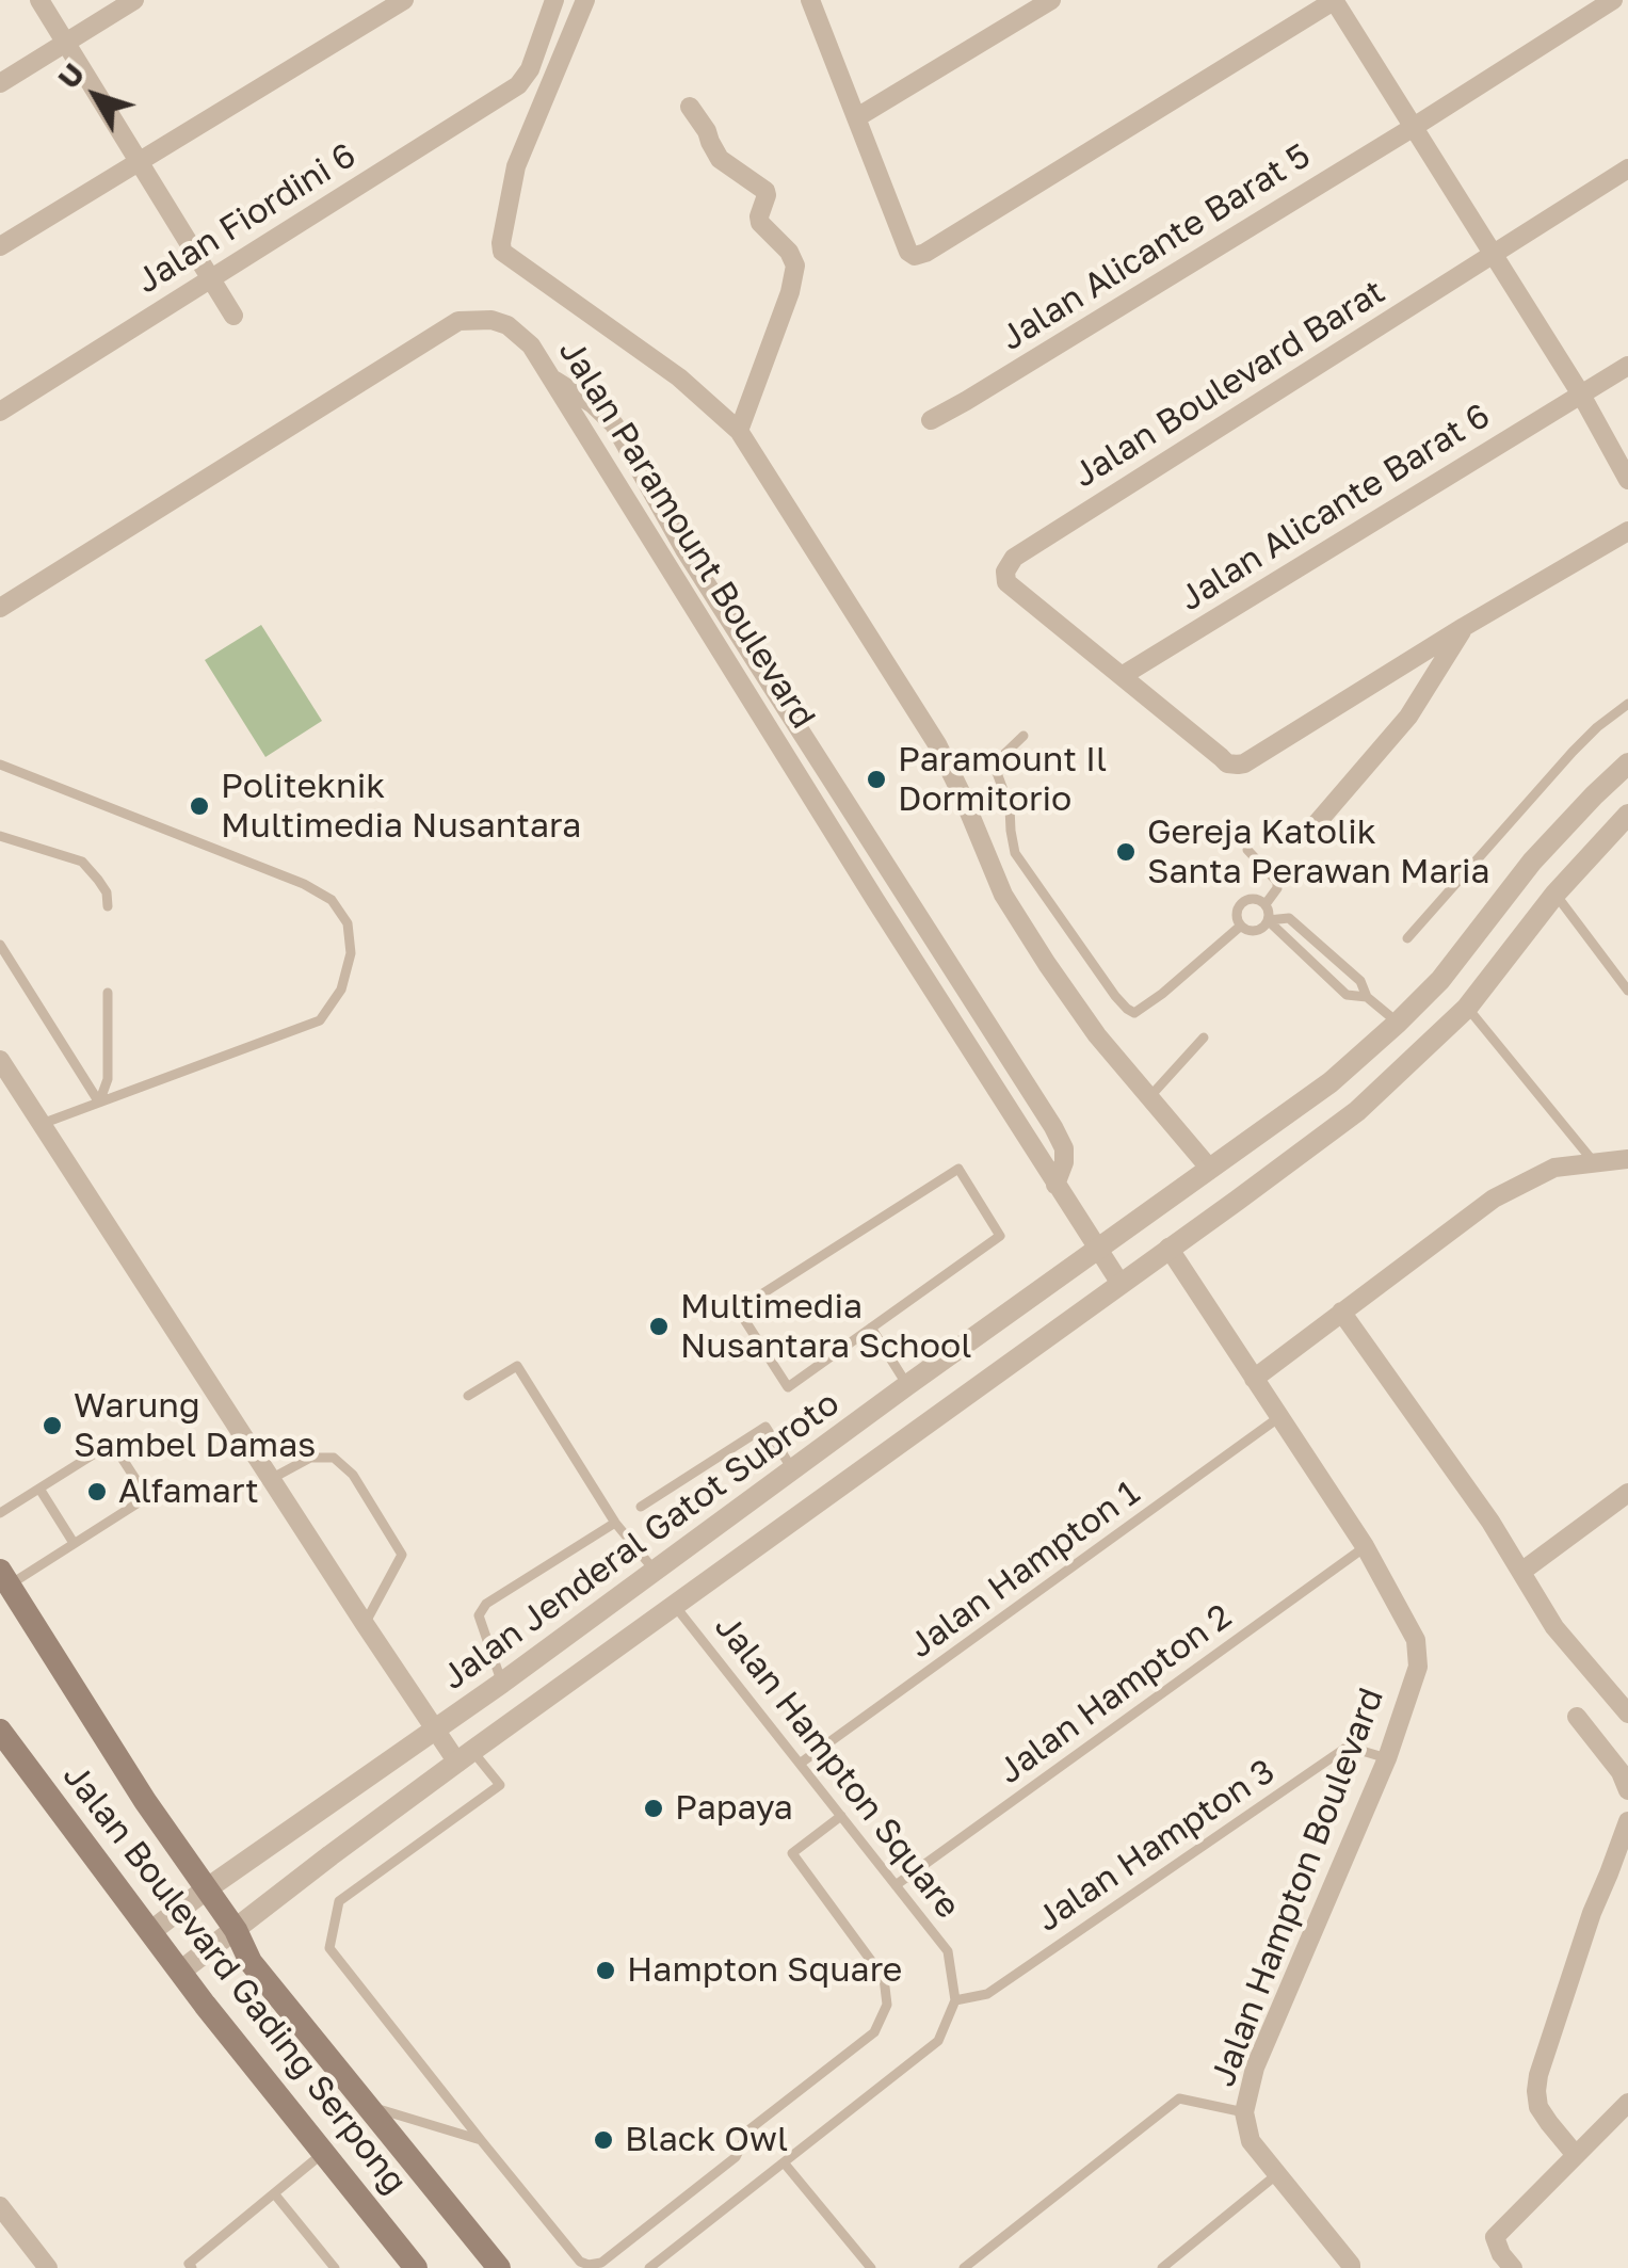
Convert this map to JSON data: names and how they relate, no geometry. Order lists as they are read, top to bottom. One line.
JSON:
{"streets":{"main road":["Jalan Boulevard Gading Serpong"],"street":["Jalan Fiordini 6","Jalan Alicante Barat 5","Jalan Boulevard Barat","Jalan Alicante Barat 6","Jalan Paramount Boulevard","Jalan Jenderal Gatot Subroto","Jalan Hampton Boulevard"],"lane":["Jalan Hampton 1","Jalan Hampton 2","Jalan Hampton Square","Jalan Hampton 3"]},"crossings":[["Jalan Boulevard Barat","Jalan Alicante Barat 6"],["Jalan Paramount Boulevard","Jalan Jenderal Gatot Subroto"],["Jalan Jenderal Gatot Subroto","Jalan Hampton Square"],["Jalan Jenderal Gatot Subroto","Jalan Hampton Boulevard"],["Jalan Jenderal Gatot Subroto","Jalan Boulevard Gading Serpong"],["Jalan Hampton 1","Jalan Hampton Square"],["Jalan Hampton 1","Jalan Hampton Boulevard"],["Jalan Hampton 2","Jalan Hampton Square"],["Jalan Hampton 2","Jalan Hampton Boulevard"],["Jalan Hampton Square","Jalan Hampton 3"],["Jalan Hampton 3","Jalan Hampton Boulevard"]],"places":["Paramount Il Dormitorio","Politeknik Multimedia Nusantara","Gereja Katolik Santa Perawan Maria","Multimedia Nusantara School","Warung Sambel Damas","Alfamart","Papaya","Hampton Square","Black Owl"],"north":"top left"}
